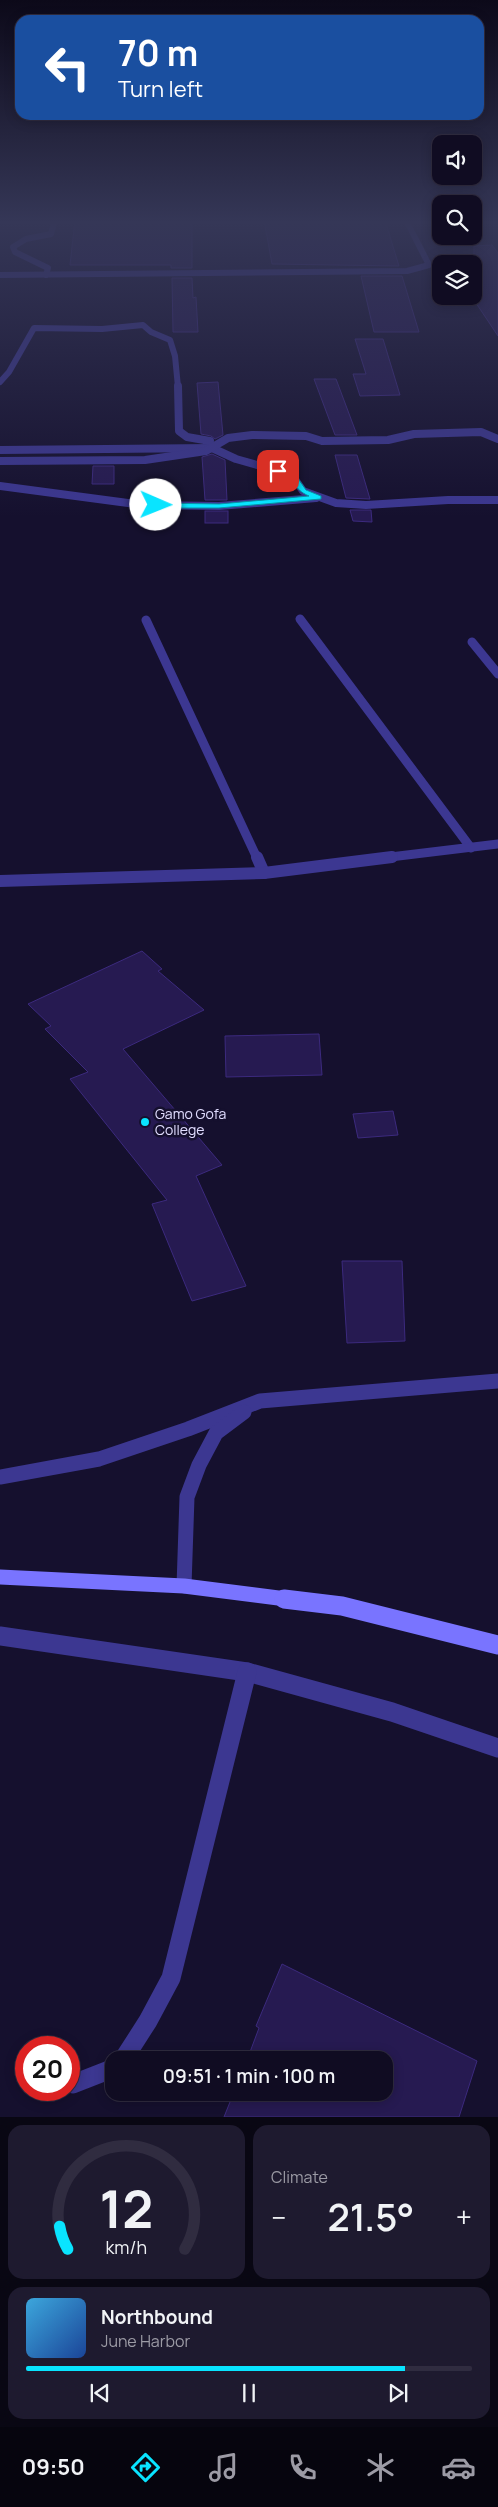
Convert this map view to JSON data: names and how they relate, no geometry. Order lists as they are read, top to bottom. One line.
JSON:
{"places":["Gamo Gofa College"],"page":{"turn":["70 m","Turn left"],"limit":"20","trip":"09:51 · 1 min · 100 m","tile":"Climate","heat":["−","21.5°","+"],"song":["Northbound","June Harbor"],"tabs":"09:50","gauge":["12","km/h"]}}
